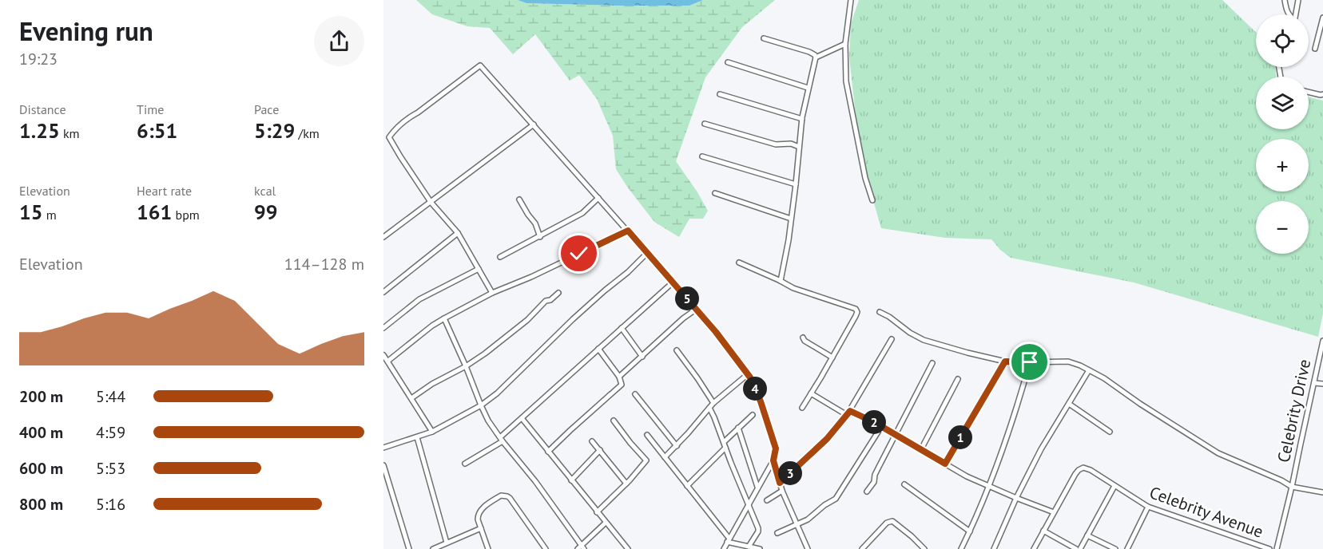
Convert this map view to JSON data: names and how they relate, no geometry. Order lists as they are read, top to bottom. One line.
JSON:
{"streets":{"street":["Celebrity Drive","Celebrity Avenue"]},"page":{"heading":["Evening run","19:23"],"map_buttons":["+","−"],"stats":[["Distance","1.25 km"],["Time","6:51"],["Pace","5:29 /km"],["Elevation","15 m"],["Heart rate","161 bpm"],["kcal","99"]],"chart":["Elevation","114–128 m"],"pins":["5","4","2","1","3"],"list":[{"name":"200 m","note":"5:44"},{"name":"400 m","note":"4:59"},{"name":"600 m","note":"5:53"},{"name":"800 m","note":"5:16"}]}}
